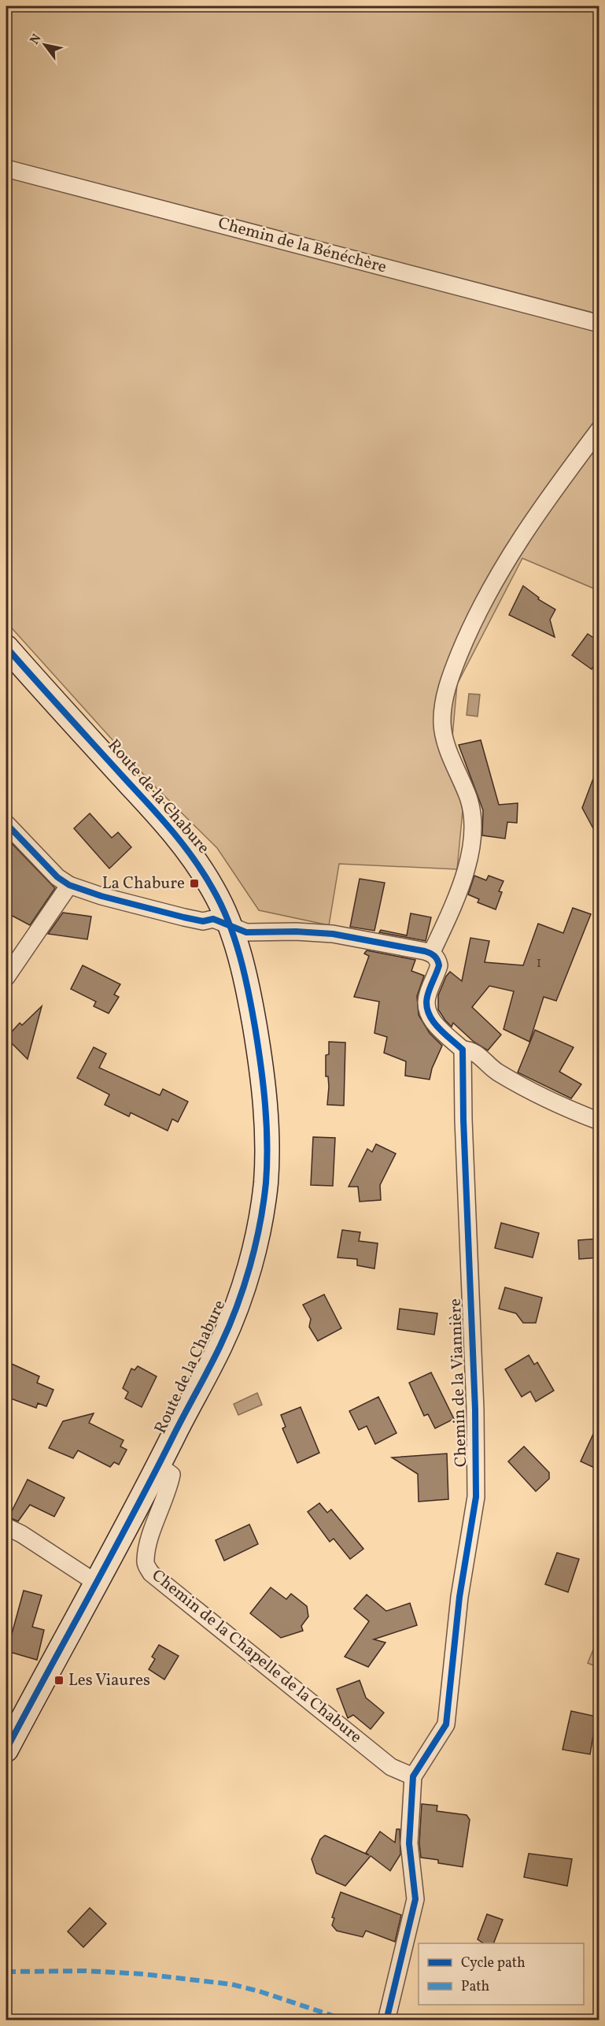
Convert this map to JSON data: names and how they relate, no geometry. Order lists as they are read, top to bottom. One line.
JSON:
{"streets":{"main road":["Route de la Chabure"],"street":["Chemin de la Bénéchère","Chemin de la Viannière","Chemin de la Chapelle de la Chabure"]},"crossings":[["Route de la Chabure","Chemin de la Chapelle de la Chabure"],["Chemin de la Viannière","Chemin de la Chapelle de la Chabure"]],"places":{"transit":["La Chabure","Les Viaures"]},"house_numbers":["1"],"legend":["Cycle path","Path"],"north":"top left"}
